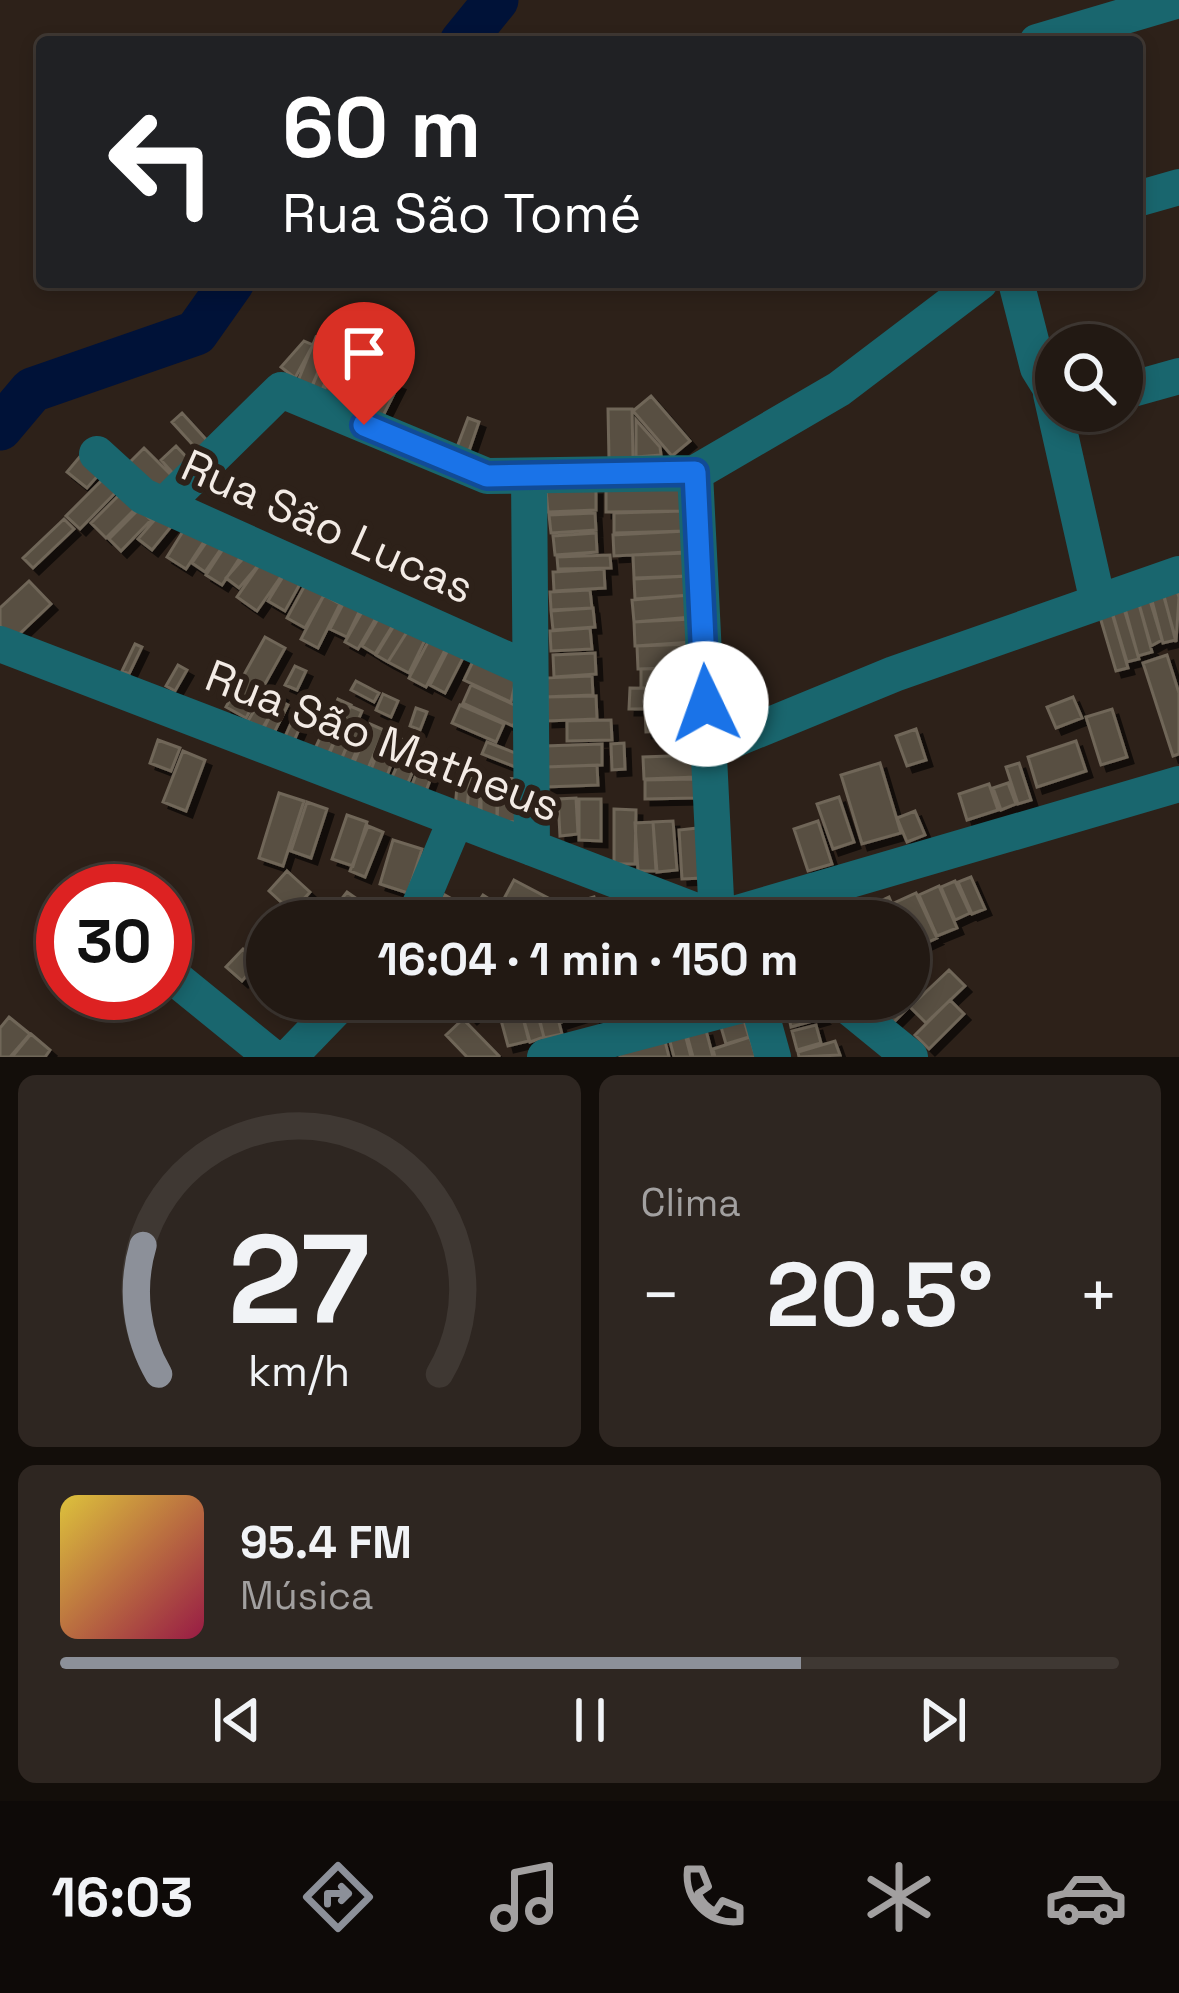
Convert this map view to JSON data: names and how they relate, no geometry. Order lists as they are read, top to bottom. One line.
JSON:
{"streets":{"street":["Rua São Lucas","Rua São Matheus"]},"page":{"turn":["60 m","Rua São Tomé"],"limit":"30","trip":"16:04 · 1 min · 150 m","tile":"Clima","heat":["−","20.5°","+"],"song":["95.4 FM","Música"],"tabs":"16:03","gauge":["27","km/h"]}}
